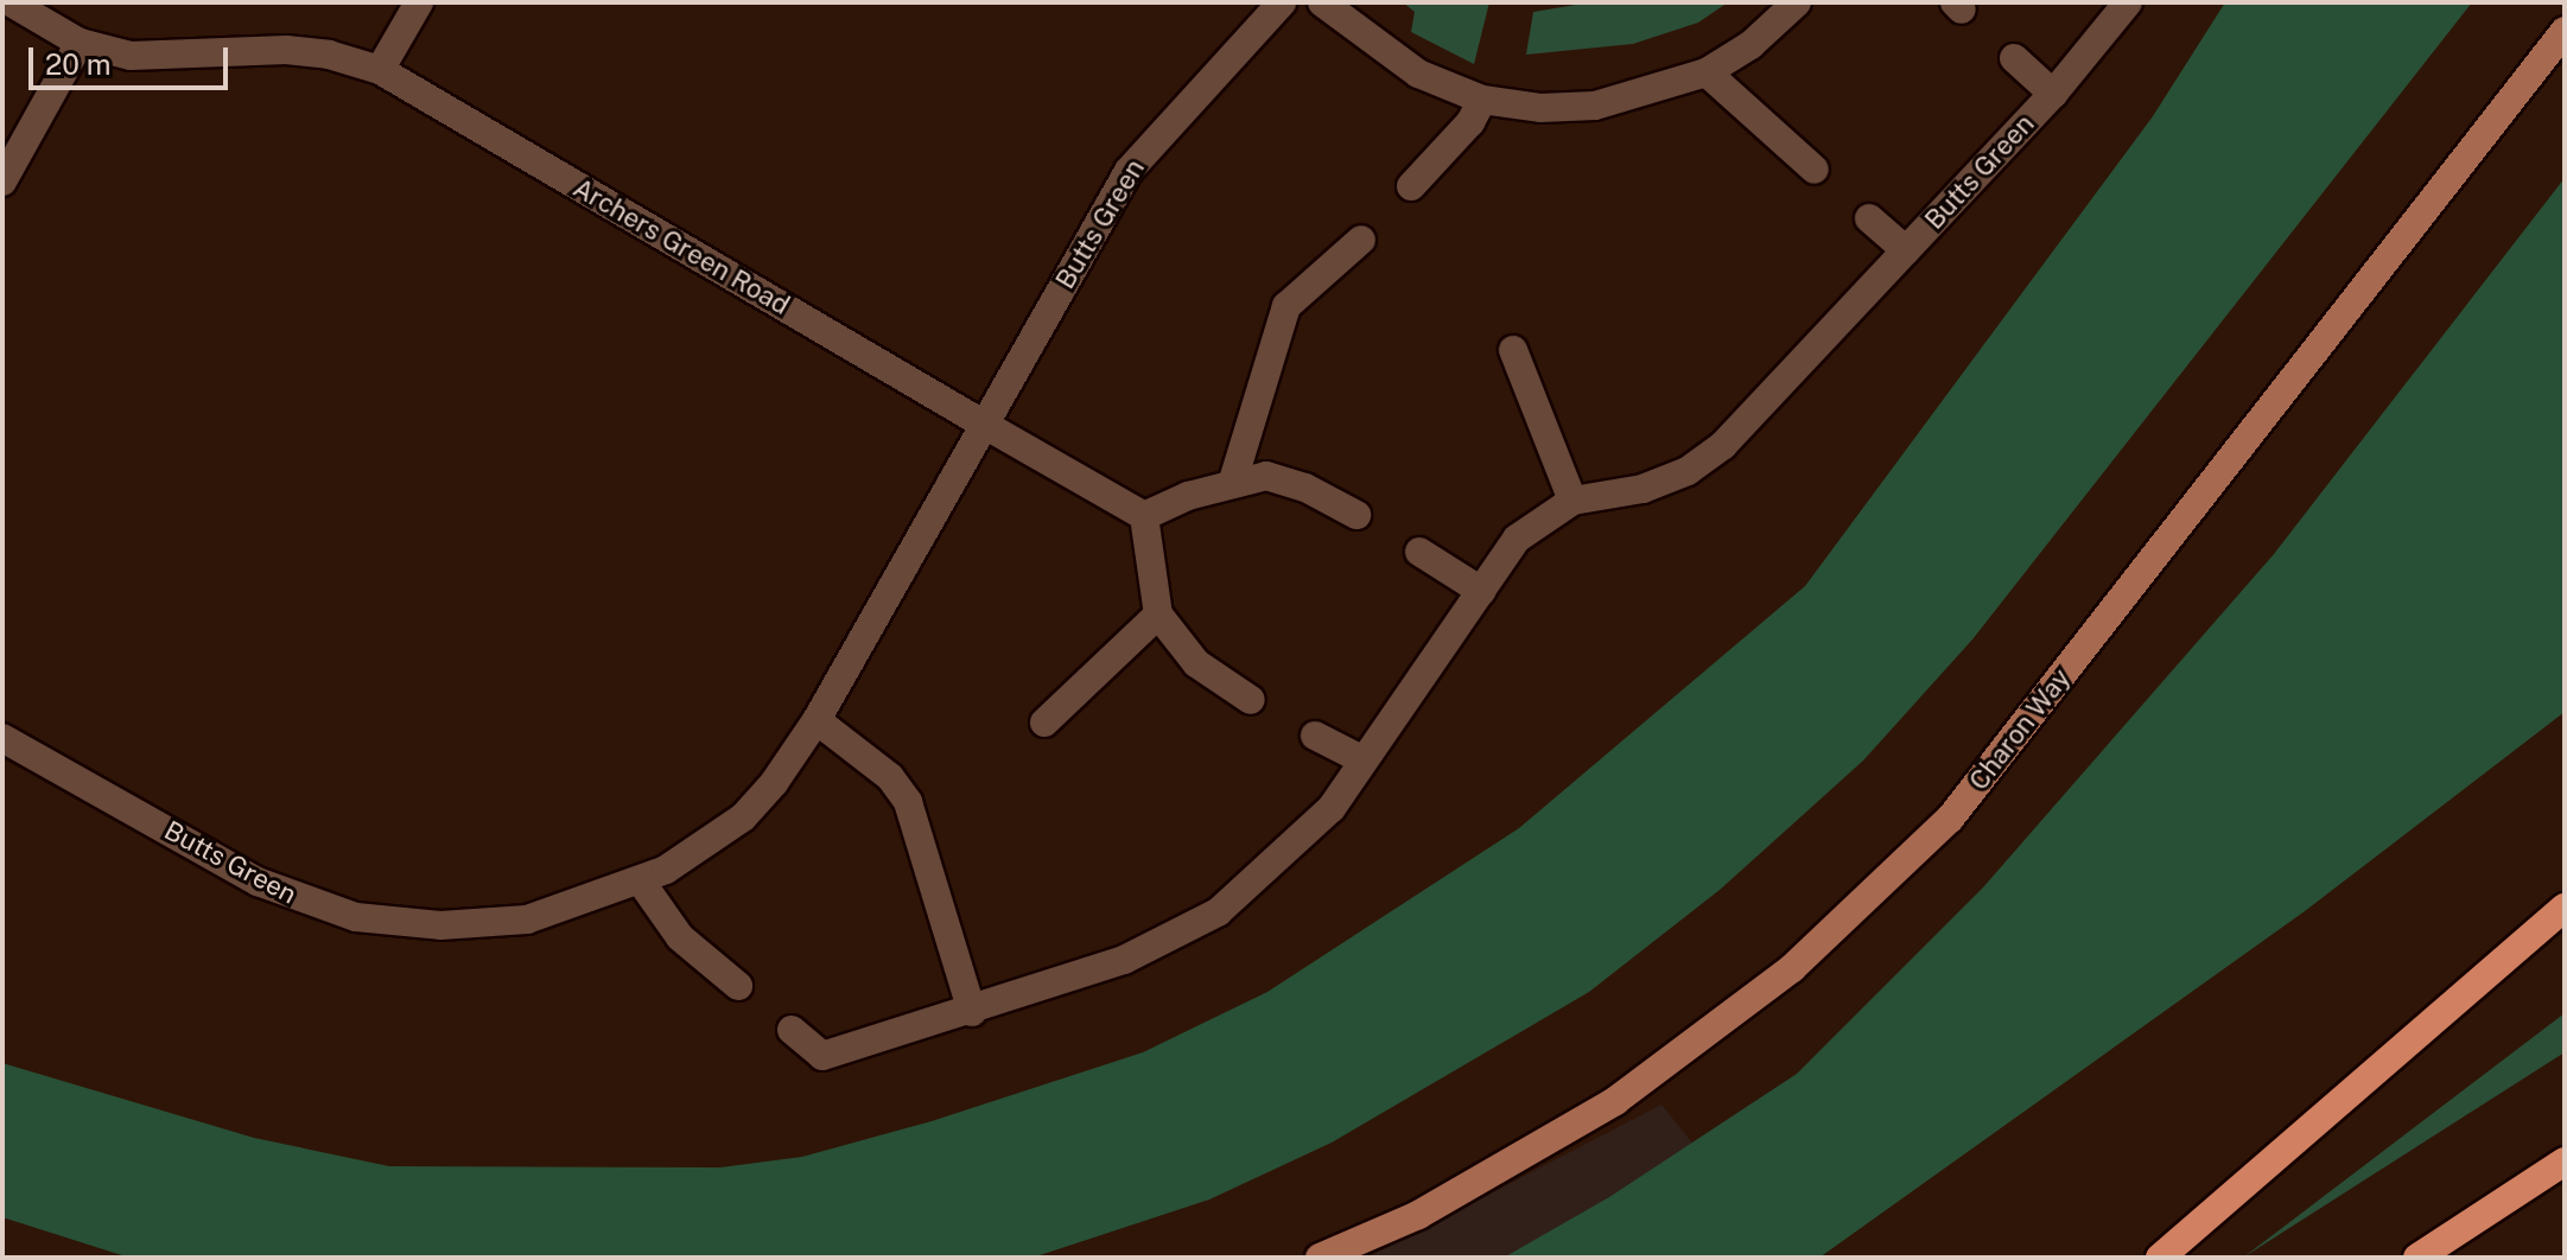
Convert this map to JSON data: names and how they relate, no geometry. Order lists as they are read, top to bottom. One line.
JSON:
{"streets":{"main road":["Charon Way"],"street":["Butts Green","Archers Green Road"]},"crossings":[["Butts Green","Archers Green Road"]],"scale_bar":"20 m"}
